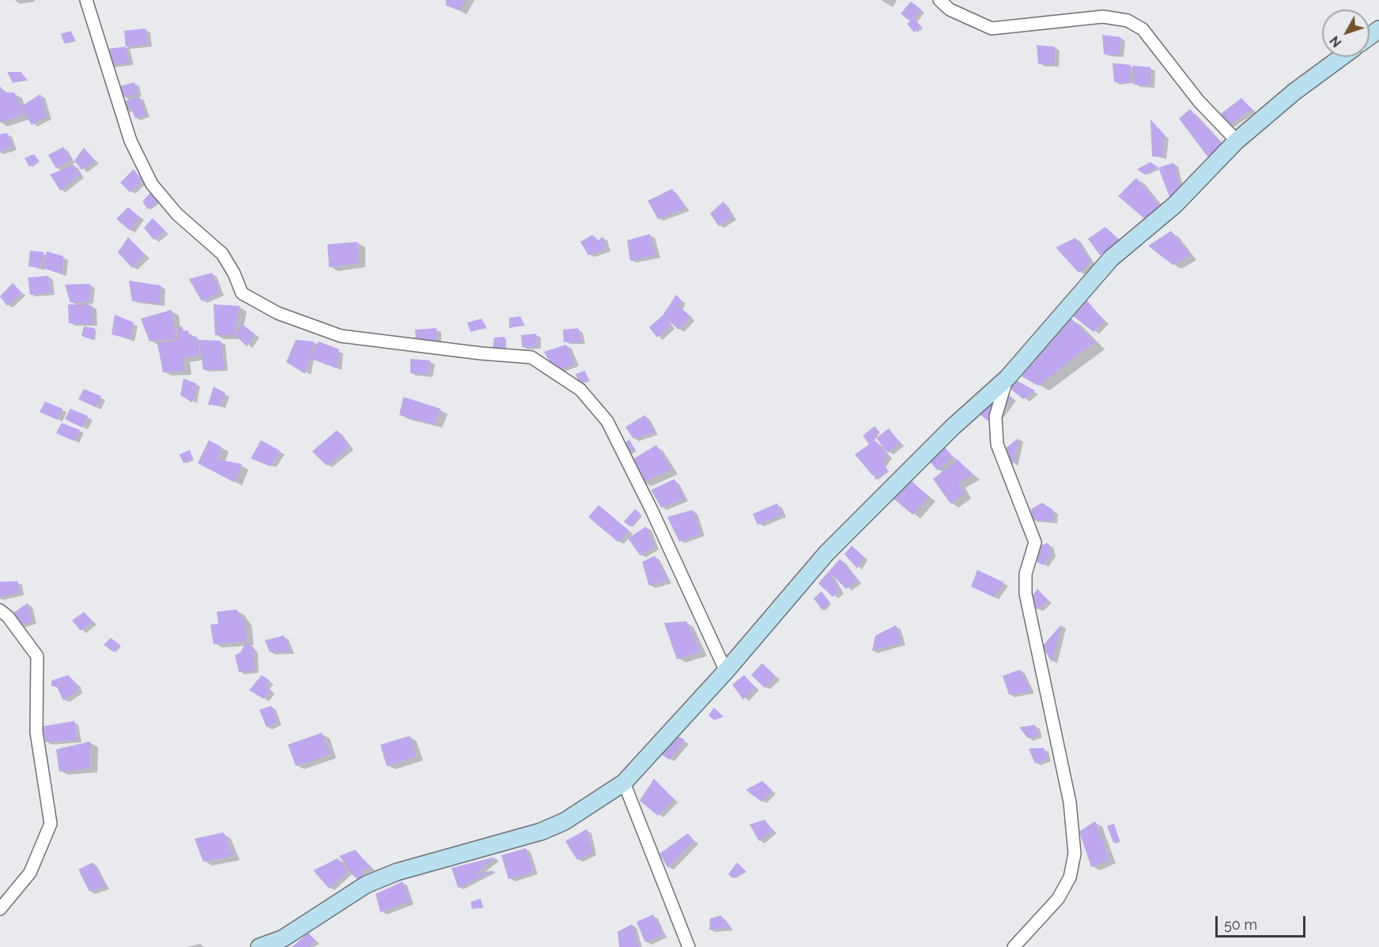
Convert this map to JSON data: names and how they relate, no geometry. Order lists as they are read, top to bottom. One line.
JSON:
{"scale_bar":"50 m","north":"bottom left"}
